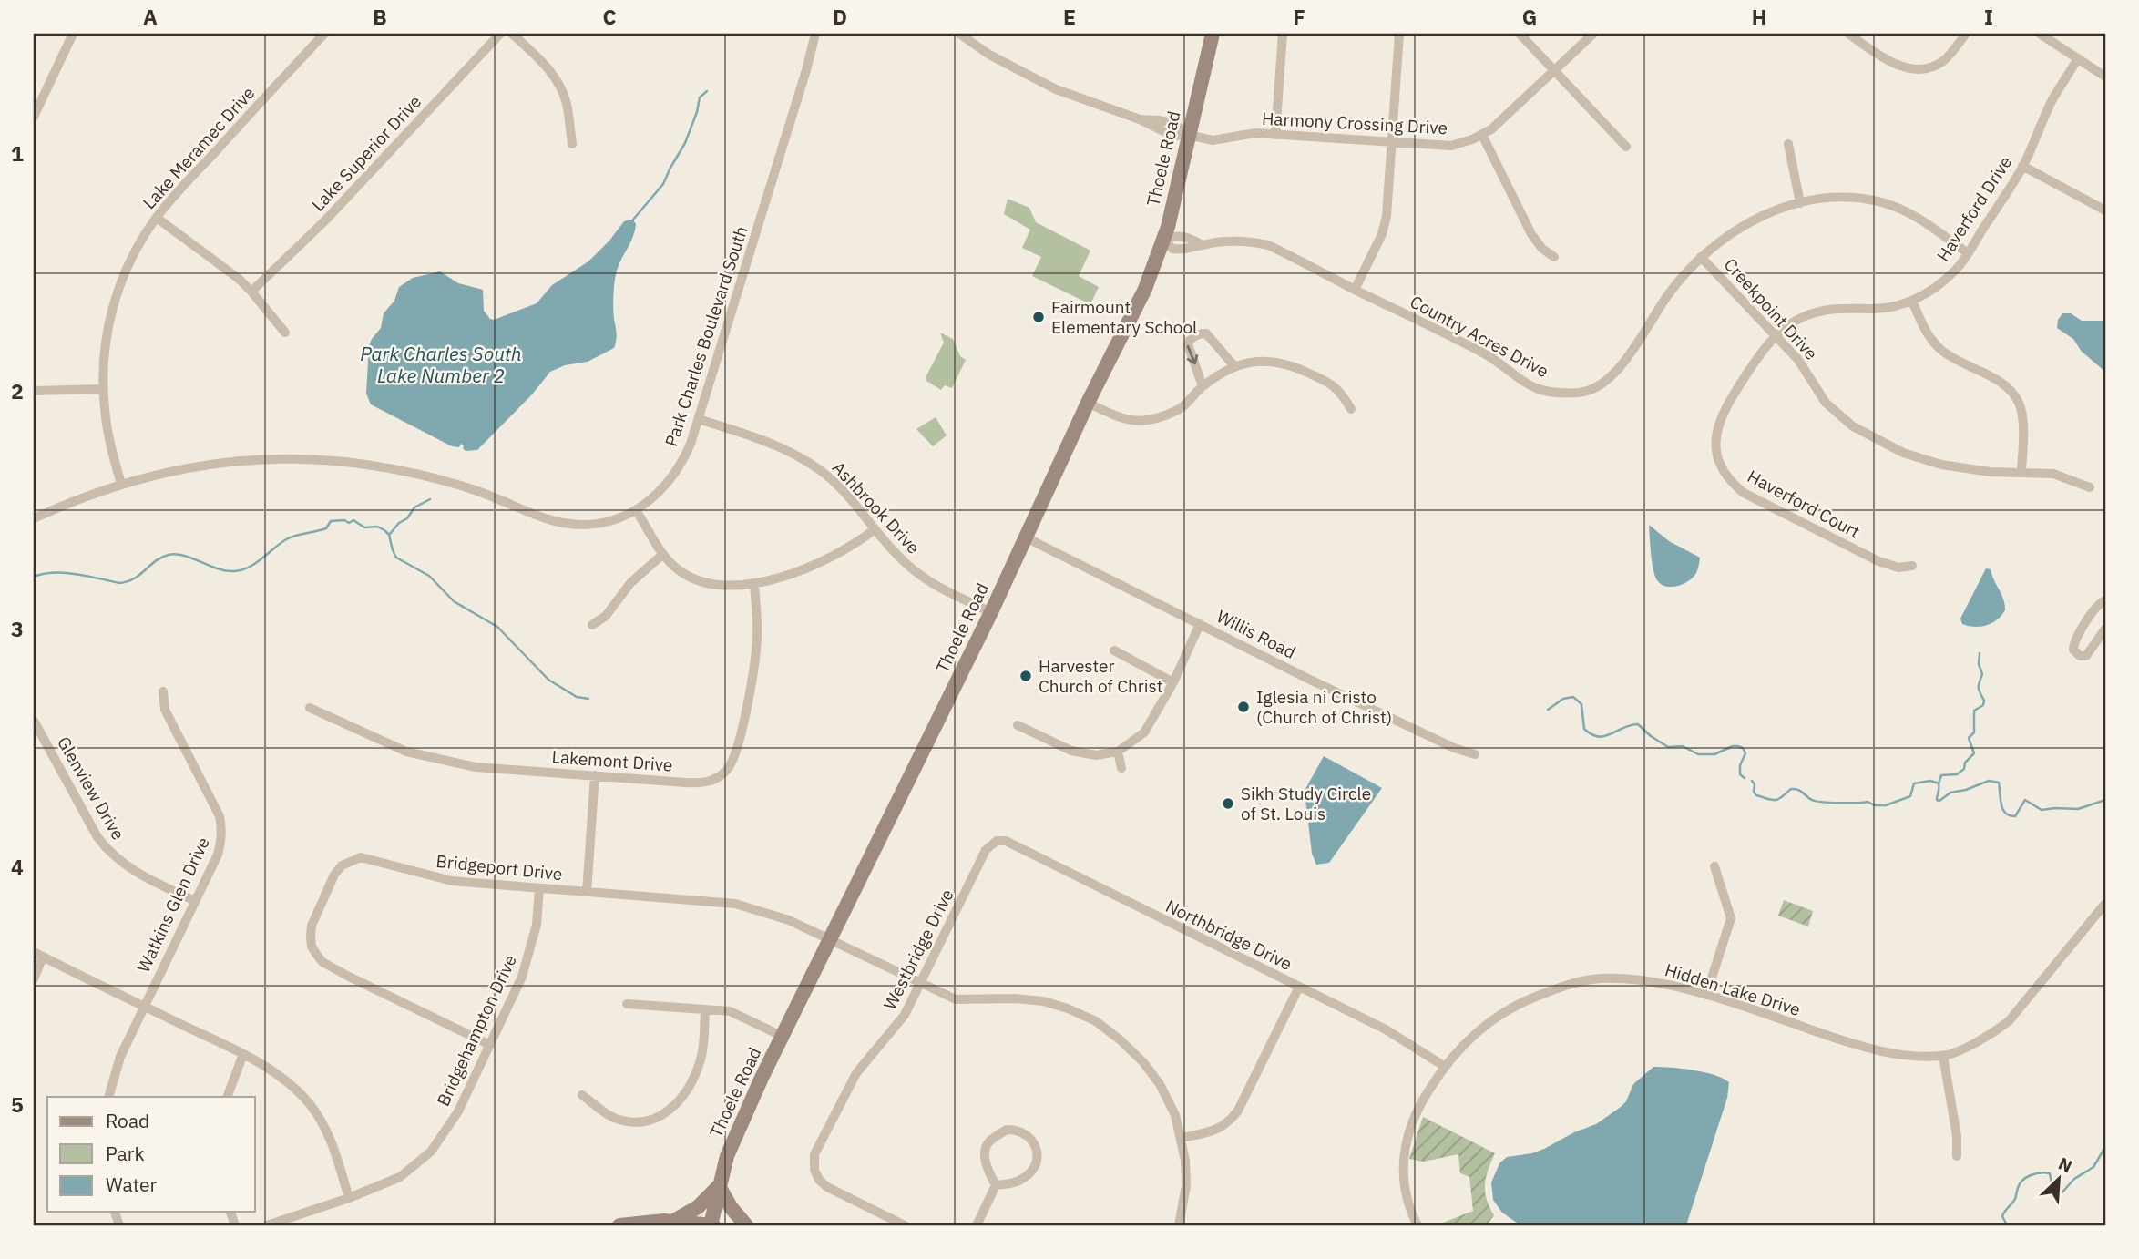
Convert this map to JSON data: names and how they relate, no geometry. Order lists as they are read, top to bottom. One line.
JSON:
{"streets":{"main road":["Thoele Road"],"street":["Harmony Crossing Drive","Lake Meramec Drive","Lake Superior Drive","Haverford Drive","Creekpoint Drive","Park Charles Boulevard South","Country Acres Drive","Haverford Court","Ashbrook Drive","Willis Road","Lakemont Drive","Glenview Drive","Bridgeport Drive","Watkins Glen Drive","Northbridge Drive","Westbridge Drive","Hidden Lake Drive","Bridgehampton Drive"]},"crossings":[["Harmony Crossing Drive","Thoele Road"],["Lake Meramec Drive","Park Charles Boulevard South"],["Thoele Road","Country Acres Drive"],["Thoele Road","Ashbrook Drive"],["Thoele Road","Willis Road"],["Thoele Road","Bridgeport Drive"],["Haverford Drive","Creekpoint Drive"],["Haverford Drive","Country Acres Drive"],["Haverford Drive","Haverford Court"],["Creekpoint Drive","Country Acres Drive"],["Creekpoint Drive","Haverford Court"],["Park Charles Boulevard South","Ashbrook Drive"],["Glenview Drive","Watkins Glen Drive"],["Bridgeport Drive","Westbridge Drive"],["Bridgeport Drive","Bridgehampton Drive"],["Northbridge Drive","Westbridge Drive"],["Northbridge Drive","Hidden Lake Drive"]],"water":["Park Charles South Lake Number 2"],"places":["Fairmount Elementary School","Harvester Church of Christ","Iglesia ni Cristo (Church of Christ)","Sikh Study Circle of St. Louis"],"legend":["Road","Park","Water"],"north":"top right","grid":{"columns":["A","B","C","D","E","F","G","H","I"],"rows":["1","2","3","4","5"]}}
